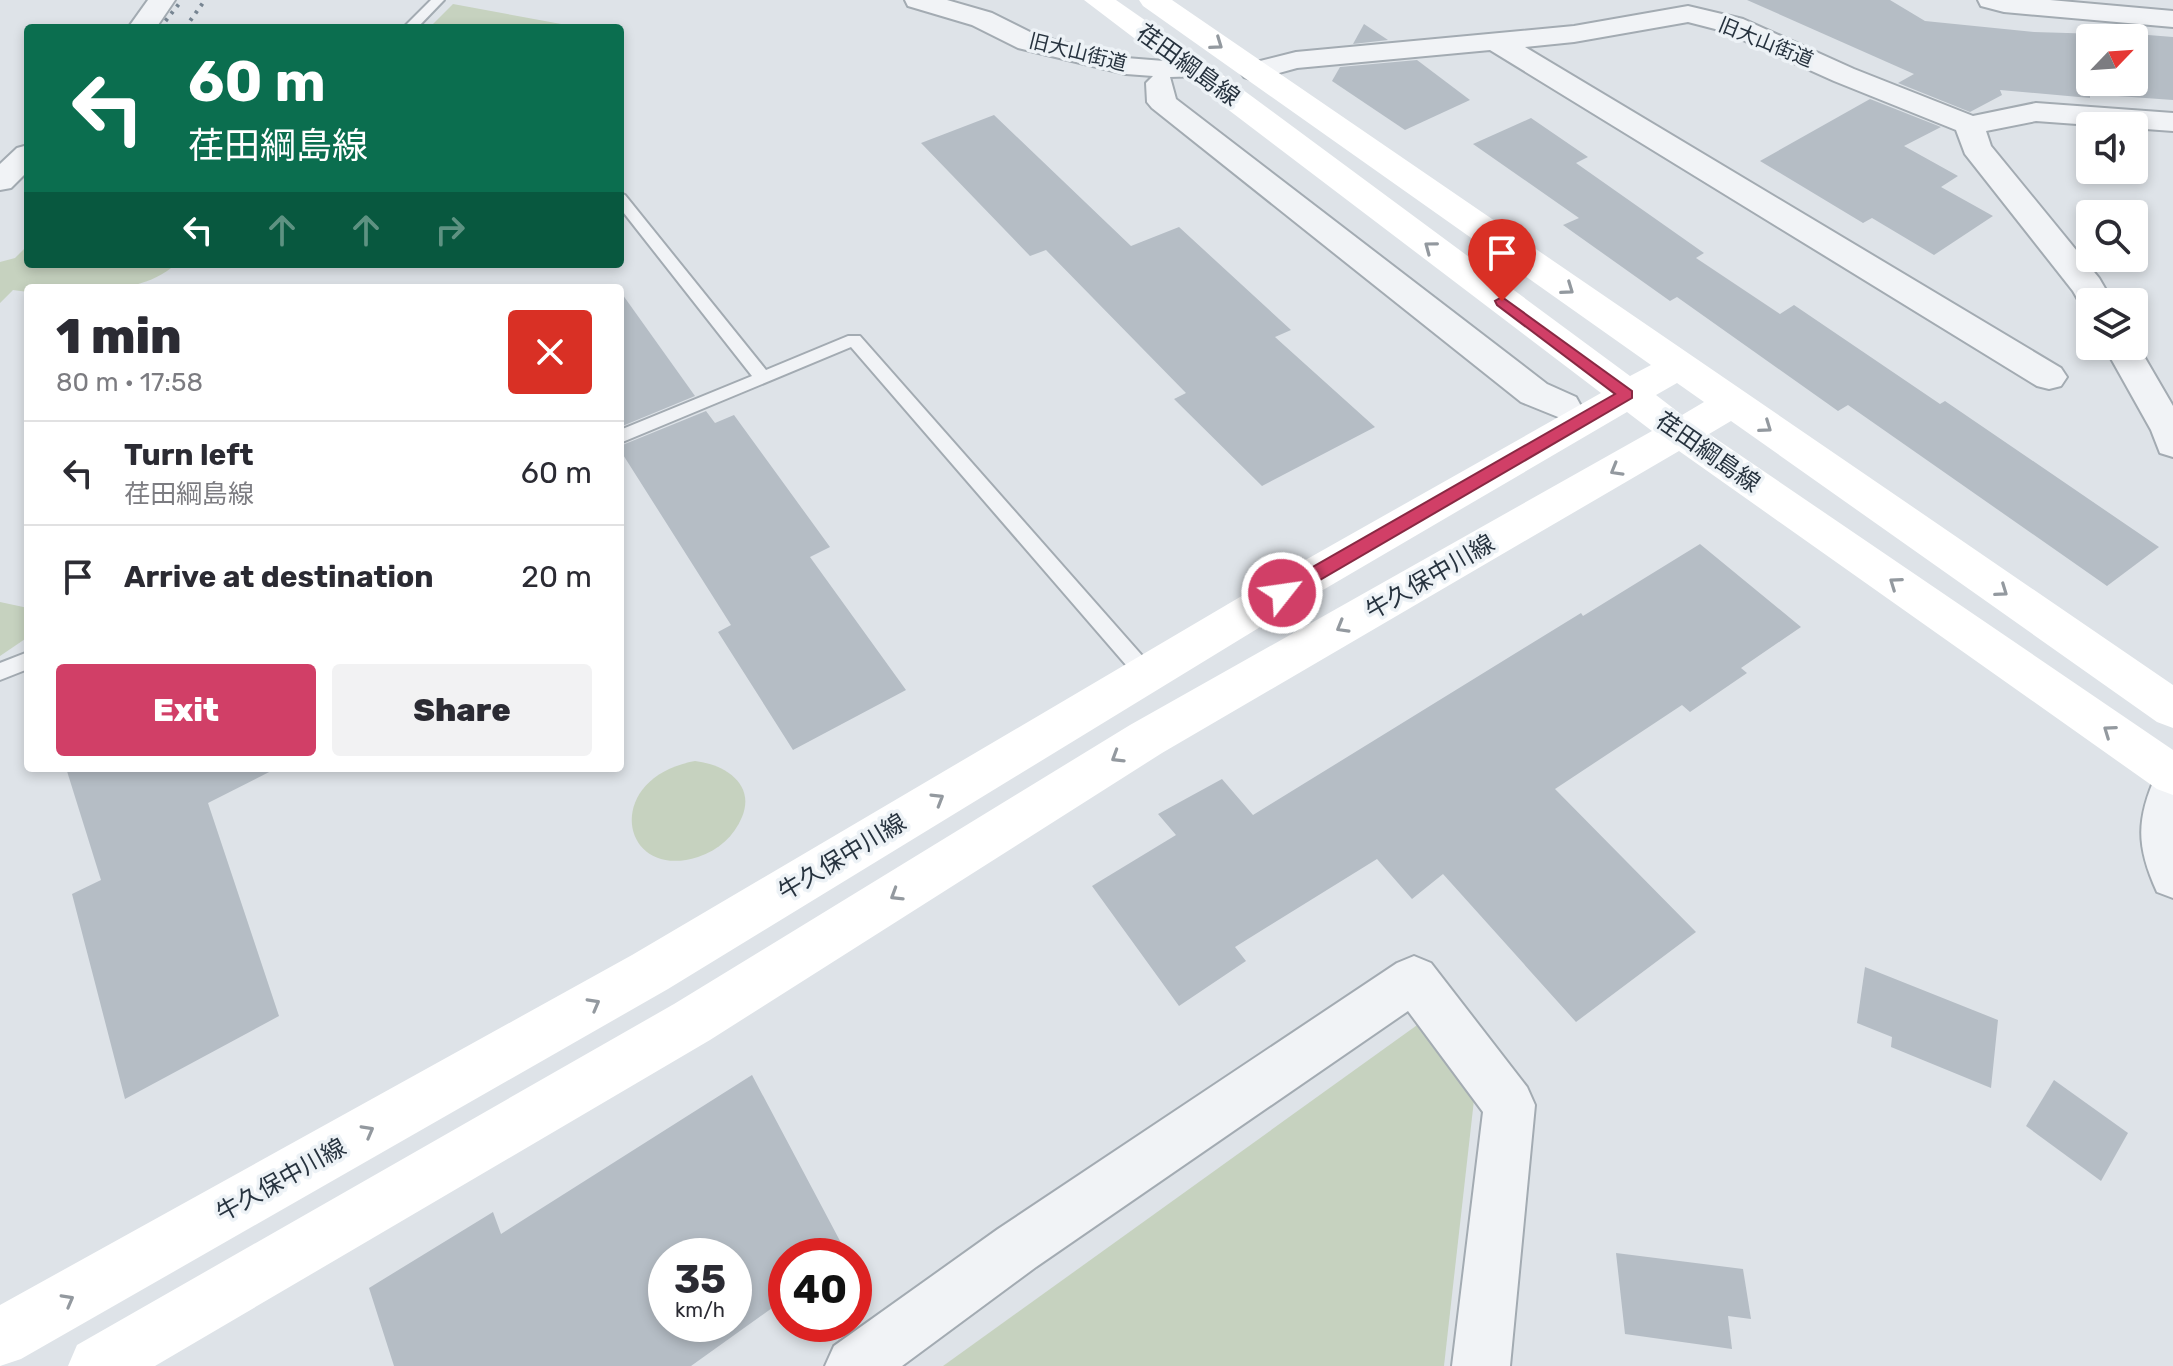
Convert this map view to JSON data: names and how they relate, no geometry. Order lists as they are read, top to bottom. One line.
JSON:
{"streets":{"street":["旧大山街道","荏田綱島線","牛久保中川線"]},"crossings":[["旧大山街道","荏田綱島線"],["荏田綱島線","牛久保中川線"]],"north":"top right","page":{"turn":["60 m","荏田綱島線"],"heading":["1 min","80 m · 17:58"],"list":[{"name":"Turn left","note":"荏田綱島線","value":"60 m"},{"name":"Arrive at destination","value":"20 m"}],"buttons":["Exit","Share"],"speed":"35 km/h","limit":"40"}}
